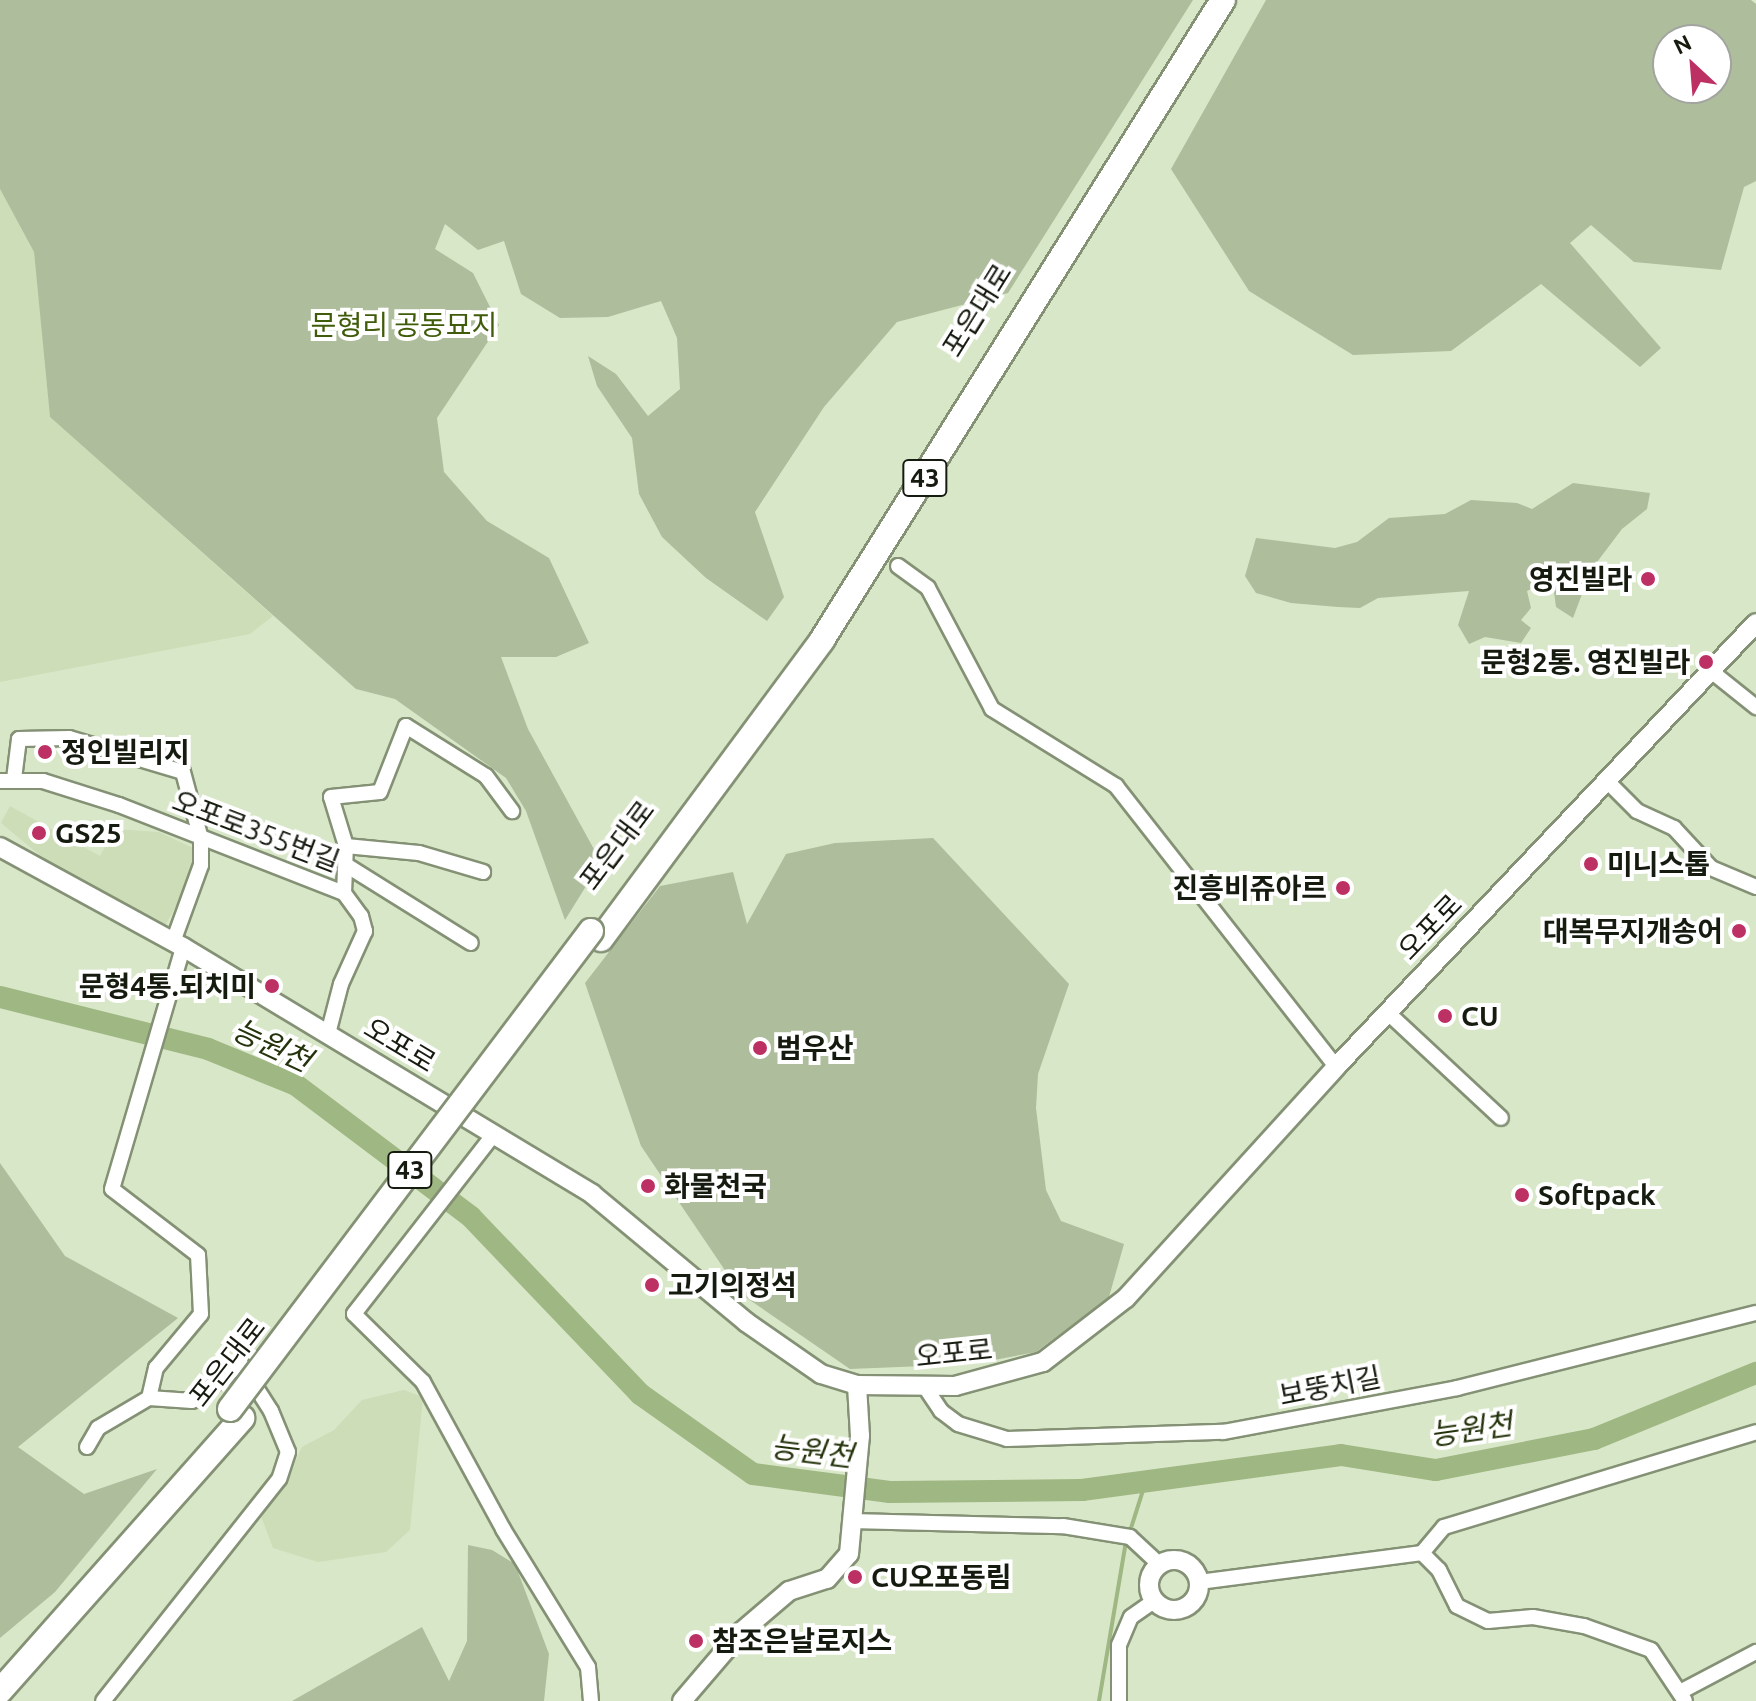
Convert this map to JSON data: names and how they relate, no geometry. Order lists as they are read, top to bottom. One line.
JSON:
{"streets":{"highway":["포은대로","43"],"street":["오포로355번길","오포로","보뚱치길"]},"crossings":[["포은대로","43"],["오포로355번길","오포로"],["오포로","보뚱치길"]],"water":["능원천"],"parks":["문형리 공동묘지"],"places":["영진빌라","문형2통. 영진빌라","정인빌리지","GS25","미니스톱","진흥비쥬아르","대복무지개송어","문형4통.되치미","CU","범우산","화물천국","Softpack","고기의정석","CU오포동림","참조은날로지스"],"north":"top left"}
